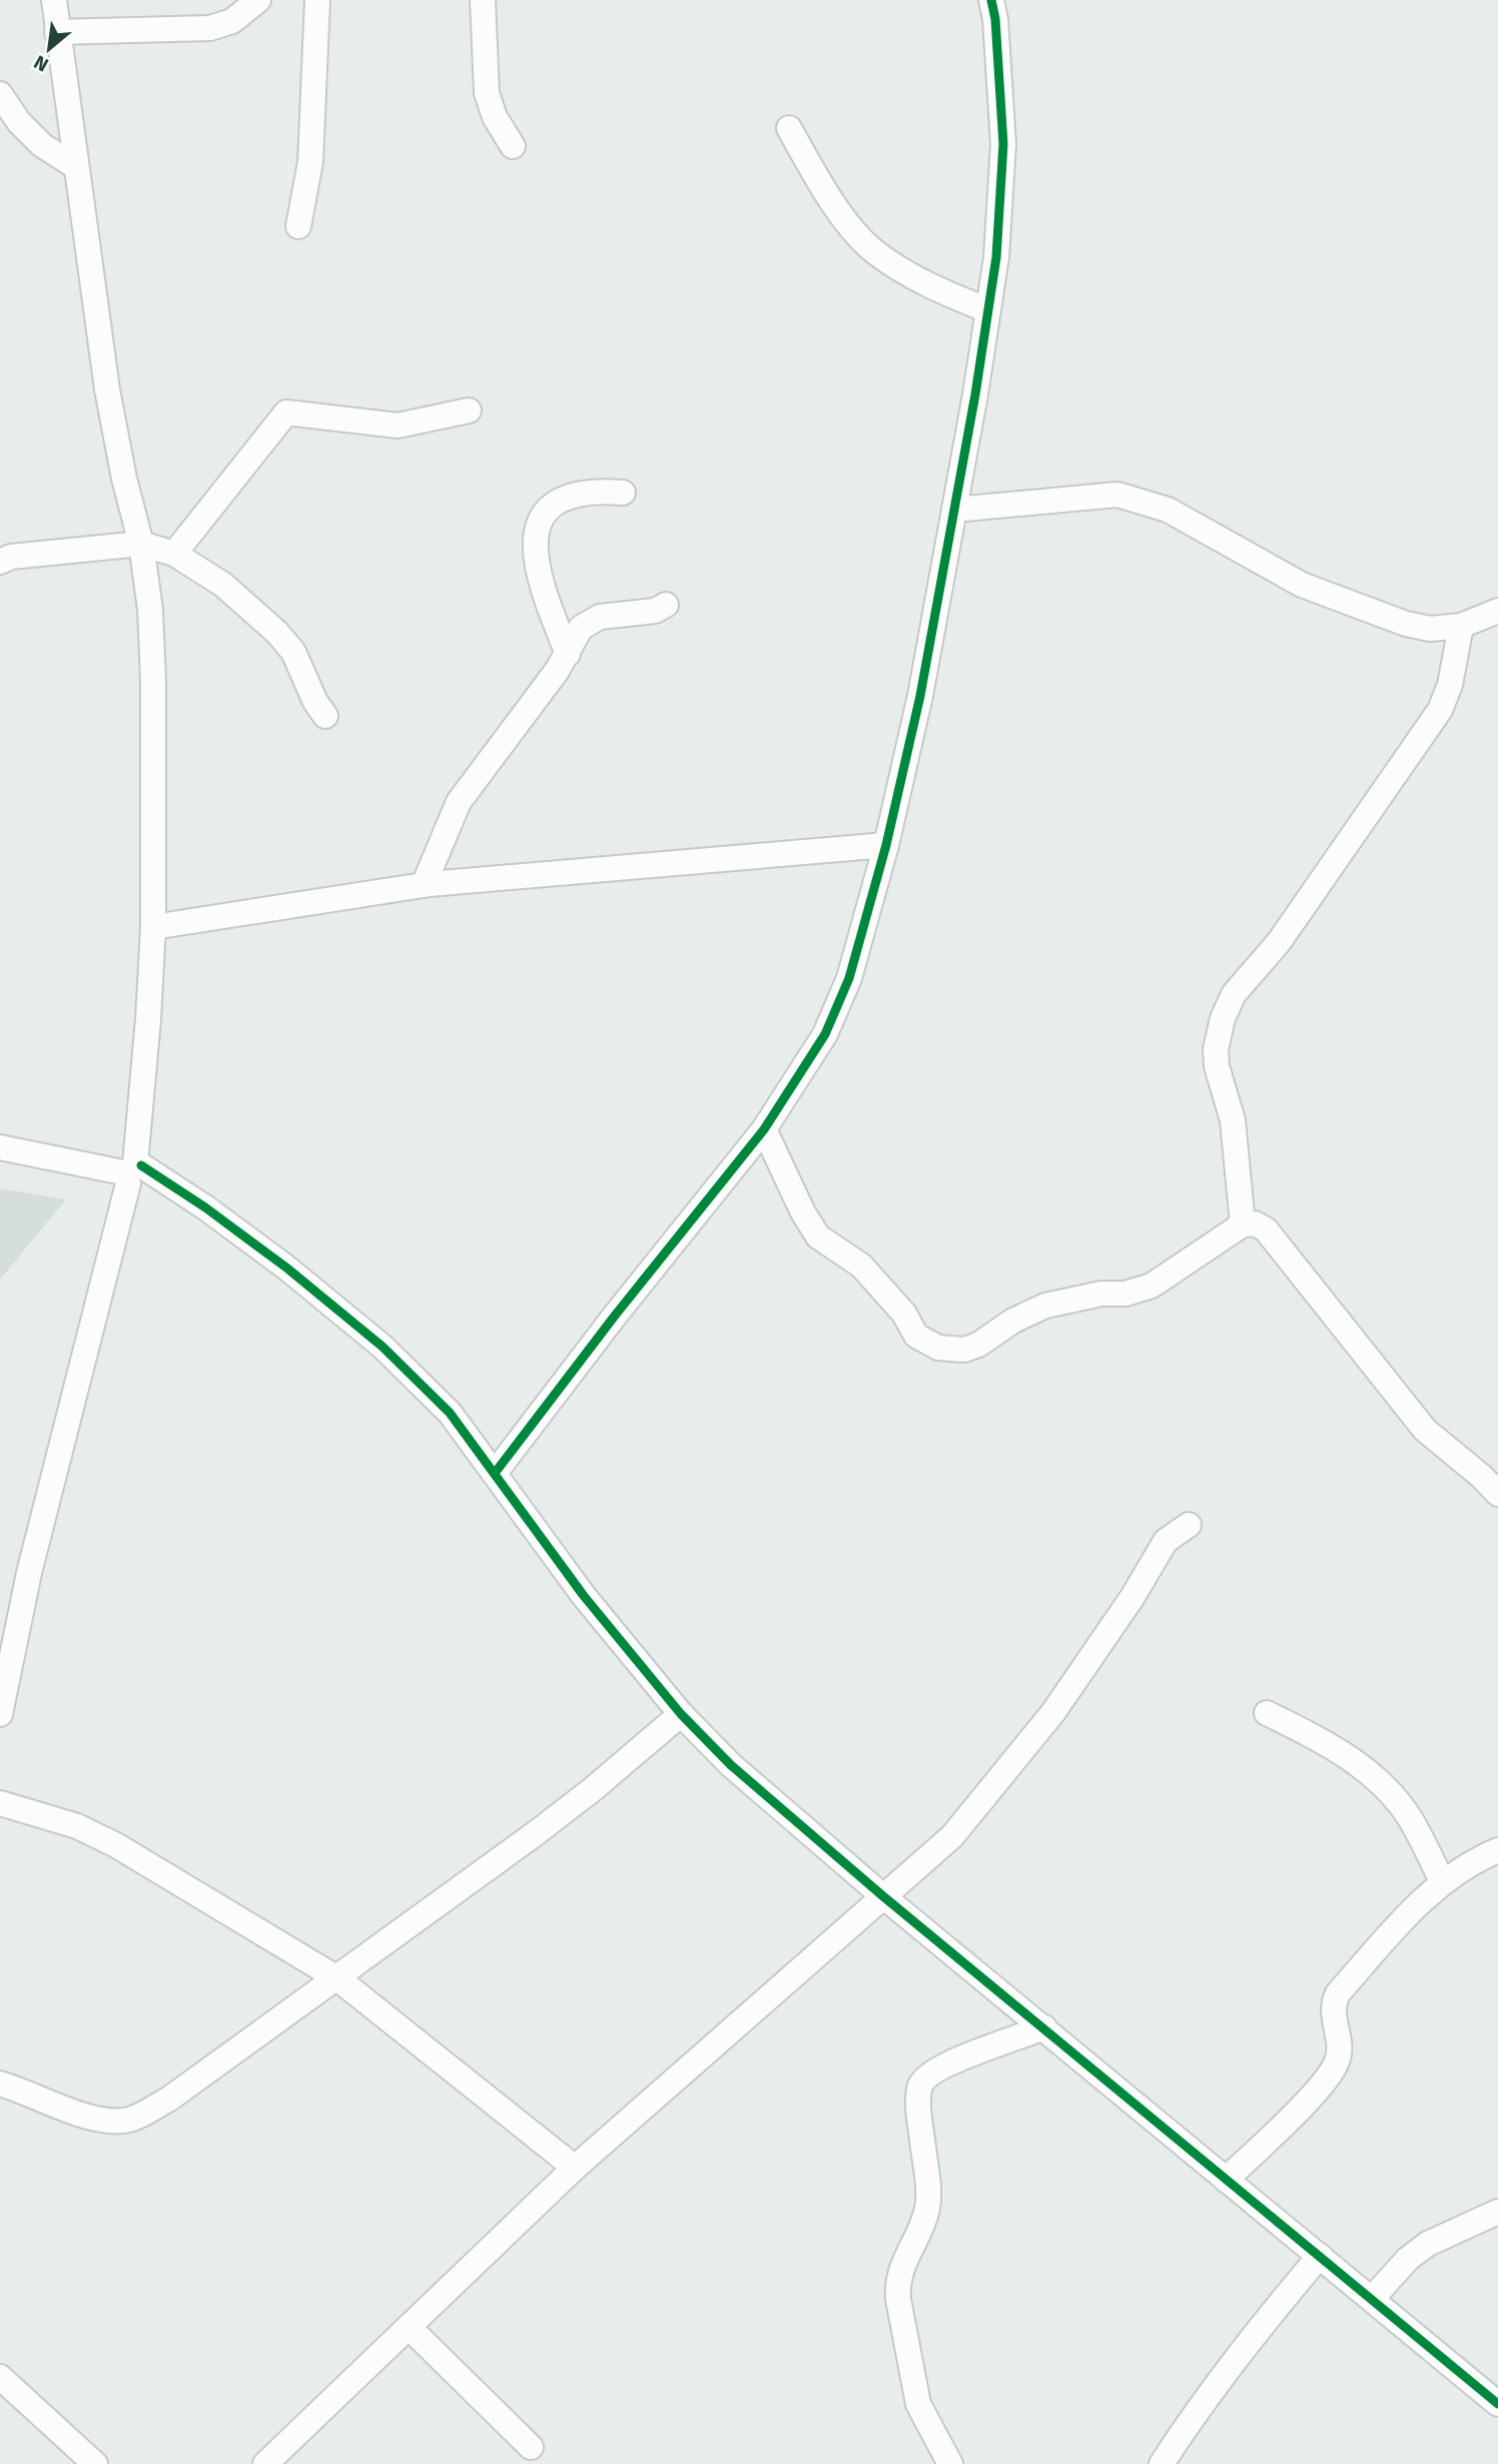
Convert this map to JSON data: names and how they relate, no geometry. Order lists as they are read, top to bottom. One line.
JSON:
{"north":"bottom left"}
